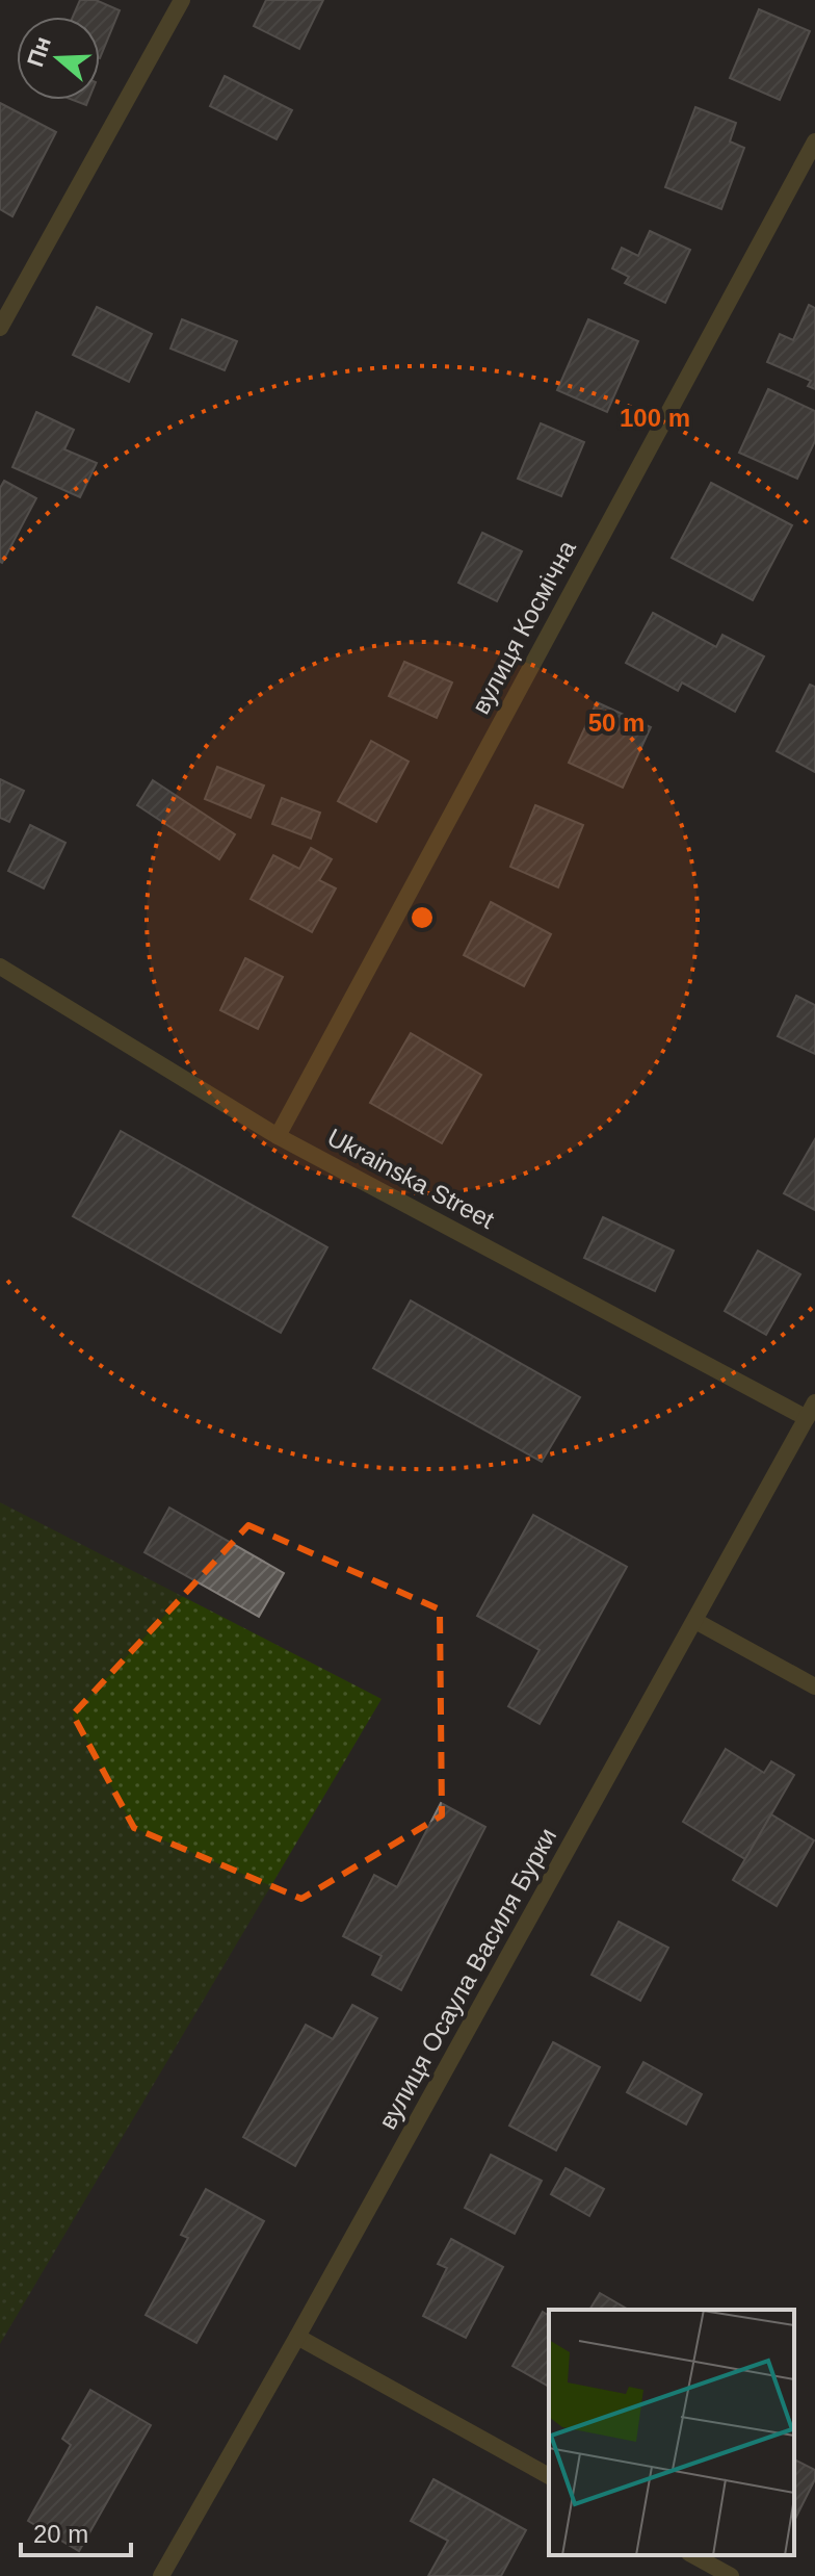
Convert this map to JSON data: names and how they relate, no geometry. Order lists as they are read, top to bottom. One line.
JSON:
{"streets":{"street":["вулиця Космічна","Ukrainska Street","вулиця Осаула Василя Бурки"]},"crossings":[["вулиця Космічна","Ukrainska Street"],["Ukrainska Street","вулиця Осаула Василя Бурки"]],"scale_bar":"20 m","north":"left","rings":["100 m","50 m"]}
